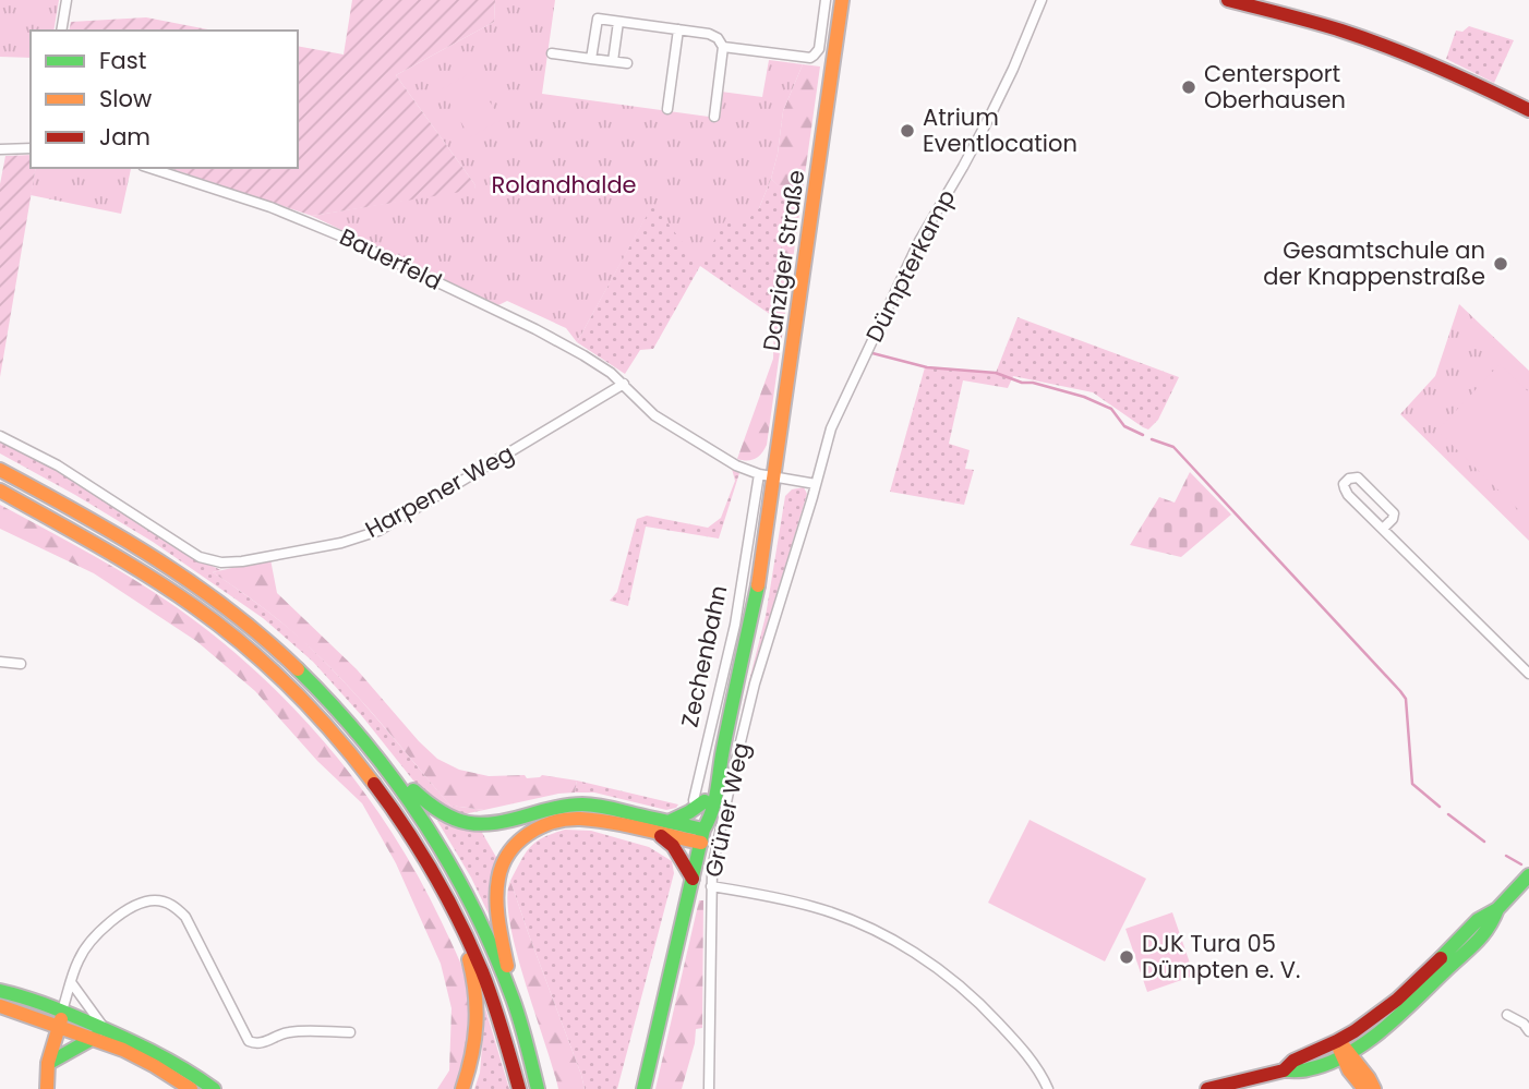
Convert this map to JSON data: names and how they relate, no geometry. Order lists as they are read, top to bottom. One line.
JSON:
{"streets":{"main road":["Danziger Straße","Zechenbahn"],"street":["Bauerfeld","Dümpterkamp","Harpener Weg","Grüner Weg"]},"crossings":[["Bauerfeld","Danziger Straße"],["Bauerfeld","Dümpterkamp"],["Bauerfeld","Harpener Weg"],["Bauerfeld","Zechenbahn"],["Danziger Straße","Zechenbahn"],["Dümpterkamp","Grüner Weg"]],"parks":["Rolandhalde"],"places":["Centersport Oberhausen","Atrium Eventlocation","Gesamtschule an der Knappenstraße","DJK Tura 05 Dümpten e. V."],"legend":["Fast","Slow","Jam"]}
